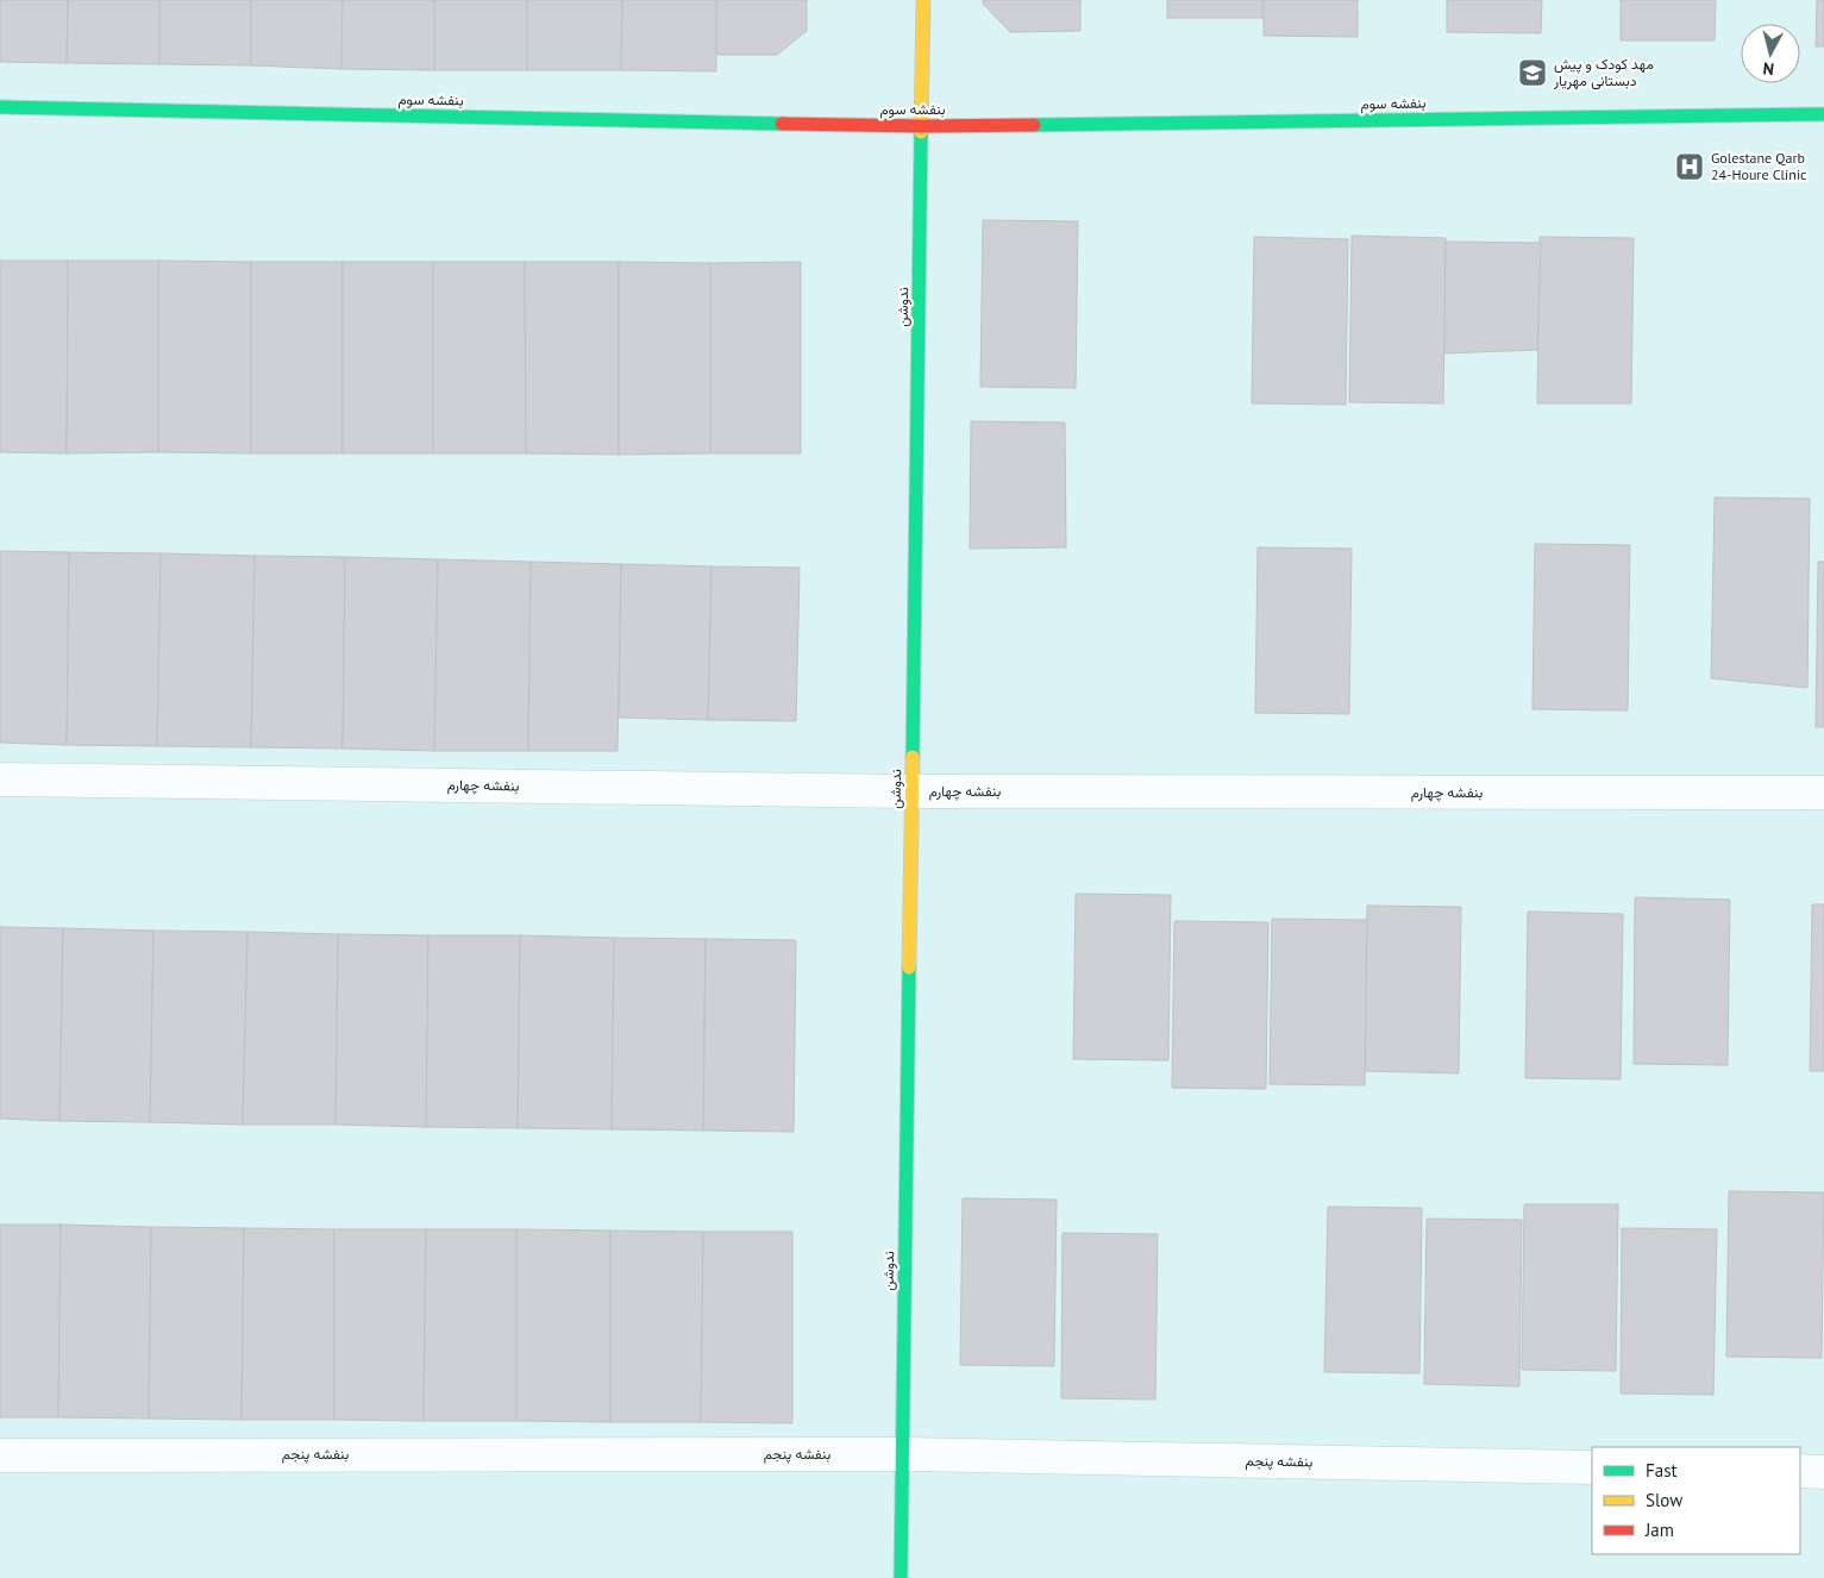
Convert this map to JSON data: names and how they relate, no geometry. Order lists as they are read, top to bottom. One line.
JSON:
{"streets":{"street":["بنفشه سوم","ندوشن","بنفشه چهارم","بنفشه پنجم"]},"crossings":[["بنفشه سوم","ندوشن"],["ندوشن","بنفشه چهارم"],["ندوشن","بنفشه پنجم"]],"places":{"school or university":["مهد کودک و پیش دبستانی مهریار"],"hospital":["Golestane Qarb 24-Houre Clinic"]},"legend":["Fast","Slow","Jam"],"north":"bottom"}
